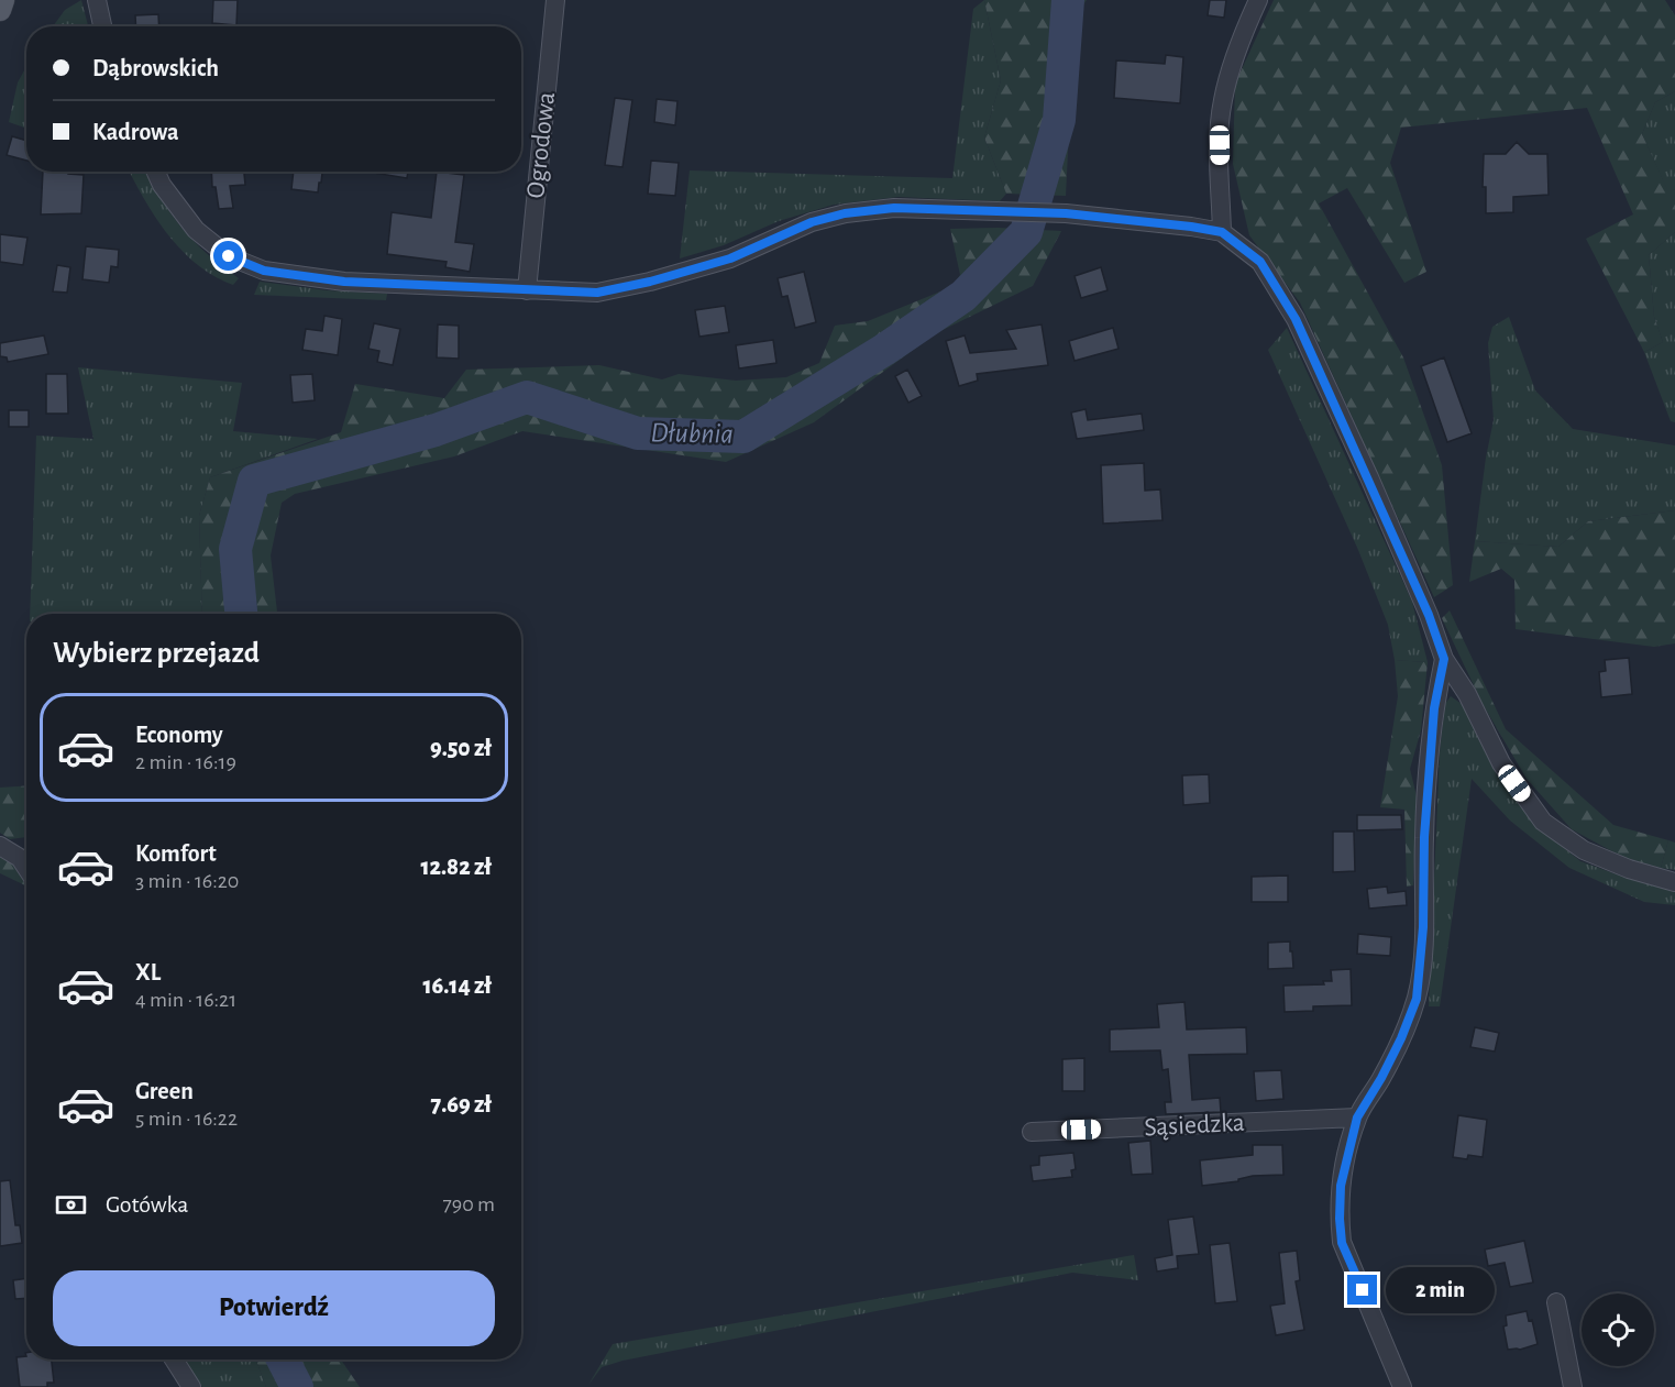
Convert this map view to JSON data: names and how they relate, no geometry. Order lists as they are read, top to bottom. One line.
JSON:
{"streets":{"street":["Ogrodowa","Sąsiedzka"]},"water":["Dłubnia"],"page":{"banner":["Dąbrowskich","Kadrowa"],"heading":"Wybierz przejazd","list":[{"name":"Economy","note":"2 min · 16:19","value":"9.50 zł"},{"name":"Komfort","note":"3 min · 16:20","value":"12.82 zł"},{"name":"XL","note":"4 min · 16:21","value":"16.14 zł"},{"name":"Green","note":"5 min · 16:22","value":"7.69 zł"}],"pay":["Gotówka","790 m"],"buttons":"Potwierdź","bubble":"2 min"}}
